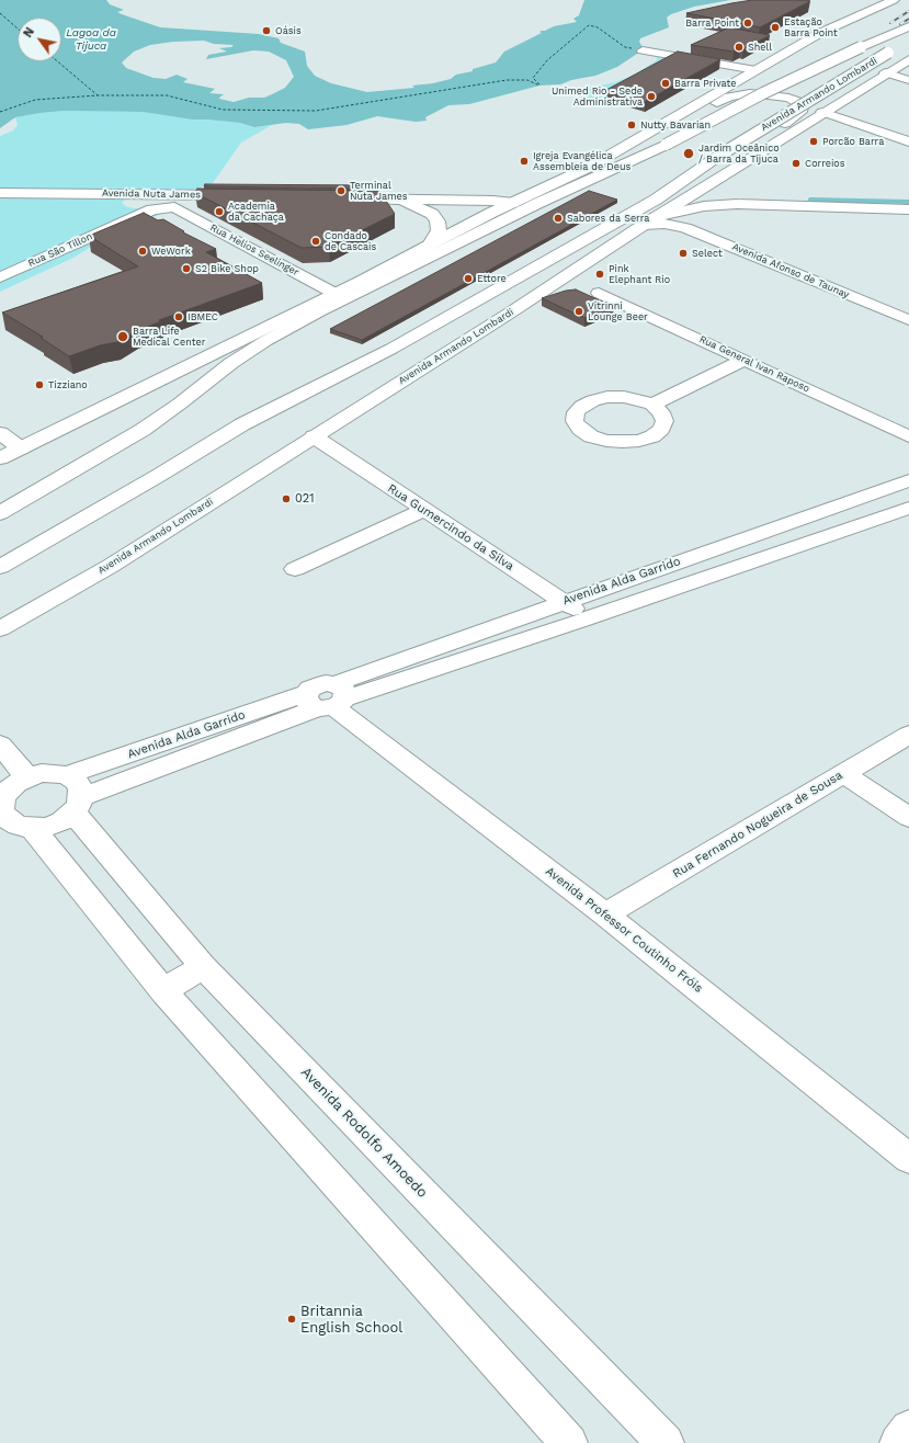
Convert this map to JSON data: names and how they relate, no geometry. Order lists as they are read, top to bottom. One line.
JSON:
{"streets":{"main road":["Avenida Armando Lombardi","Avenida Nuta James","Rua São Tillon","Rua Helios Seelinger","Avenida Afonso de Taunay","Rua General Ivan Raposo","Rua Gumercindo da Silva","Avenida Alda Garrido","Rua Fernando Nogueira de Sousa","Avenida Professor Coutinho Fróis","Avenida Rodolfo Amoedo"]},"crossings":[["Avenida Armando Lombardi","Avenida Afonso de Taunay"],["Avenida Armando Lombardi","Rua Gumercindo da Silva"],["Rua Gumercindo da Silva","Avenida Alda Garrido"],["Avenida Alda Garrido","Avenida Professor Coutinho Fróis"],["Avenida Alda Garrido","Avenida Rodolfo Amoedo"],["Rua Fernando Nogueira de Sousa","Avenida Professor Coutinho Fróis"]],"water":["Lagoa da Tijuca"],"places":["Barra Point","Estação Barra Point","Oásis","Shell","Barra Private","Unimed Rio - Sede Administrativa","Nutty Bavarian","Porcão Barra","Jardim Oceânico / Barra da Tijuca","Igreja Evangélica Assembleia de Deus","Correios","Terminal Nuta James","Academia da Cachaça","Sabores da Serra","Condado de Cascais","WeWork","Select","S2 Bike Shop","Pink Elephant Rio","Ettore","Vitrinni Lounge Beer","IBMEC","Barra Life Medical Center","Tizziano","021","Britannia English School"],"north":"top left"}
